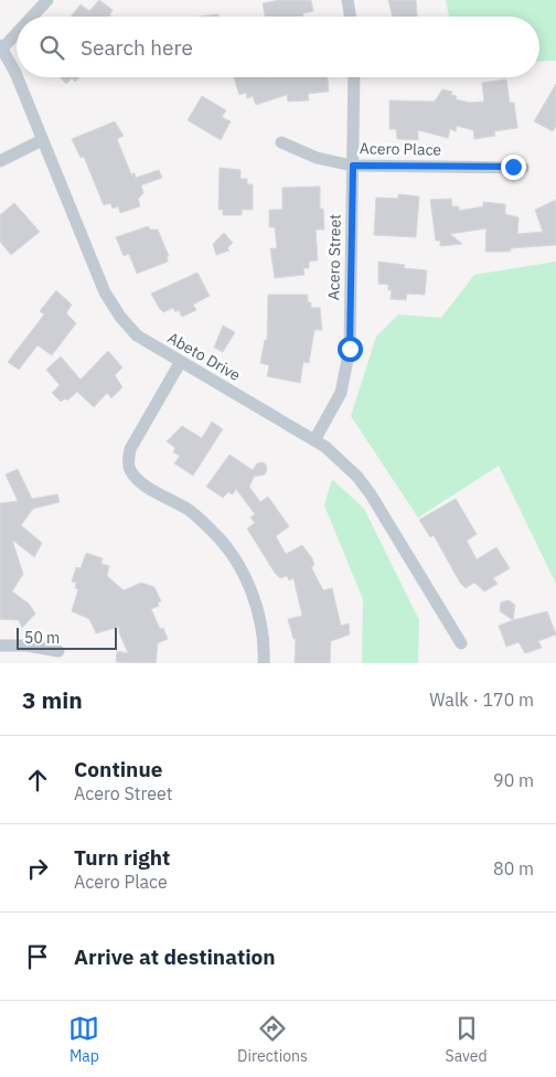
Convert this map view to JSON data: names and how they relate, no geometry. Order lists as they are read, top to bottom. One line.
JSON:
{"streets":{"street":["Acero Place","Acero Street","Abeto Drive"]},"crossings":[["Acero Place","Acero Street"],["Acero Street","Abeto Drive"]],"scale_bar":"50 m","page":{"search":"Search here","scale":"50 m","heading":["3 min","Walk · 170 m"],"list":[["Continue","Acero Street","90 m"],["Turn right","Acero Place","80 m"],"Arrive at destination"],"nav":["Map","Directions","Saved"]}}
